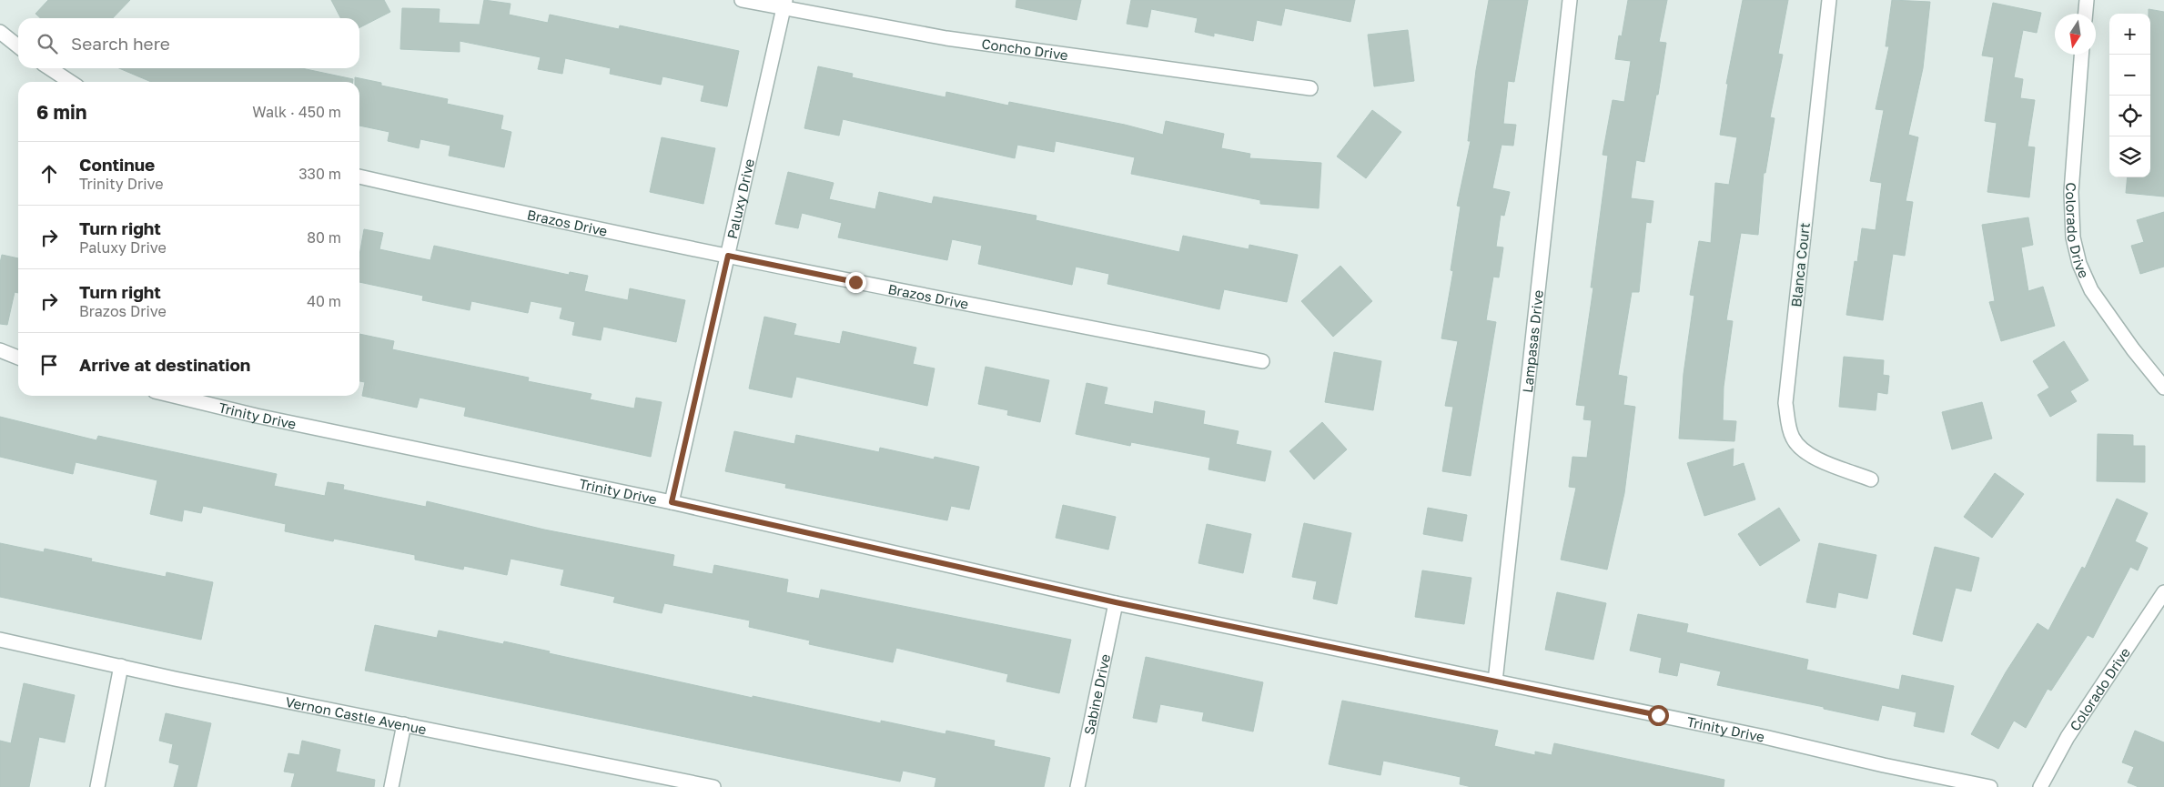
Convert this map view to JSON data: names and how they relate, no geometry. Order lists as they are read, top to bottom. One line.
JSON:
{"streets":{"street":["Concho Drive","Paluxy Drive","Brazos Drive","Colorado Drive","Blanca Court","Lampasas Drive","Trinity Drive","Sabine Drive","Vernon Castle Avenue"]},"crossings":[["Concho Drive","Paluxy Drive"],["Paluxy Drive","Brazos Drive"],["Paluxy Drive","Trinity Drive"],["Lampasas Drive","Trinity Drive"],["Trinity Drive","Sabine Drive"]],"north":"bottom","page":{"map_buttons":["+","−"],"search":"Search here","heading":["6 min","Walk · 450 m"],"list":[["Continue","Trinity Drive","330 m"],["Turn right","Paluxy Drive","80 m"],["Turn right","Brazos Drive","40 m"],"Arrive at destination"]}}
